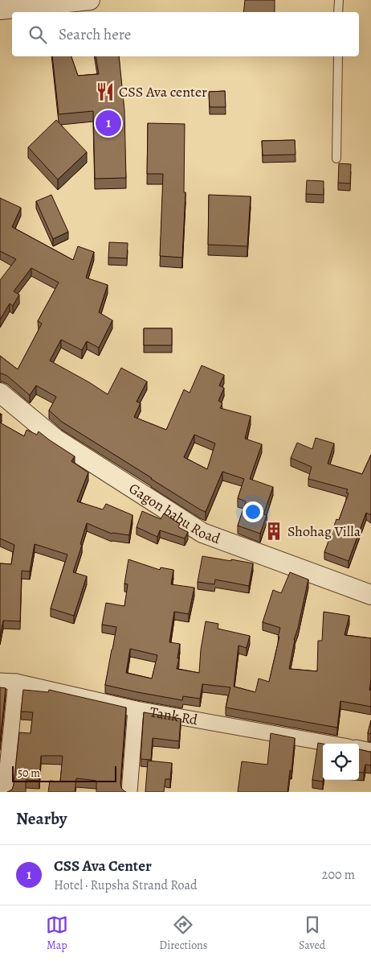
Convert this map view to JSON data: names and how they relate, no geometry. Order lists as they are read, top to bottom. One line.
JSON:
{"streets":{"street":["Gagon babu Road","Tank Rd"]},"places":{"restaurant":["CSS Ava center"],"building":["Shohag Villa"]},"scale_bar":"50 m","page":{"search":"Search here","pins":"1","scale":"50 m","heading":"Nearby","list":[{"mark":"1","name":"CSS Ava Center","note":"Hotel · Rupsha Strand Road","value":"200 m"}],"nav":["Map","Directions","Saved"]}}
